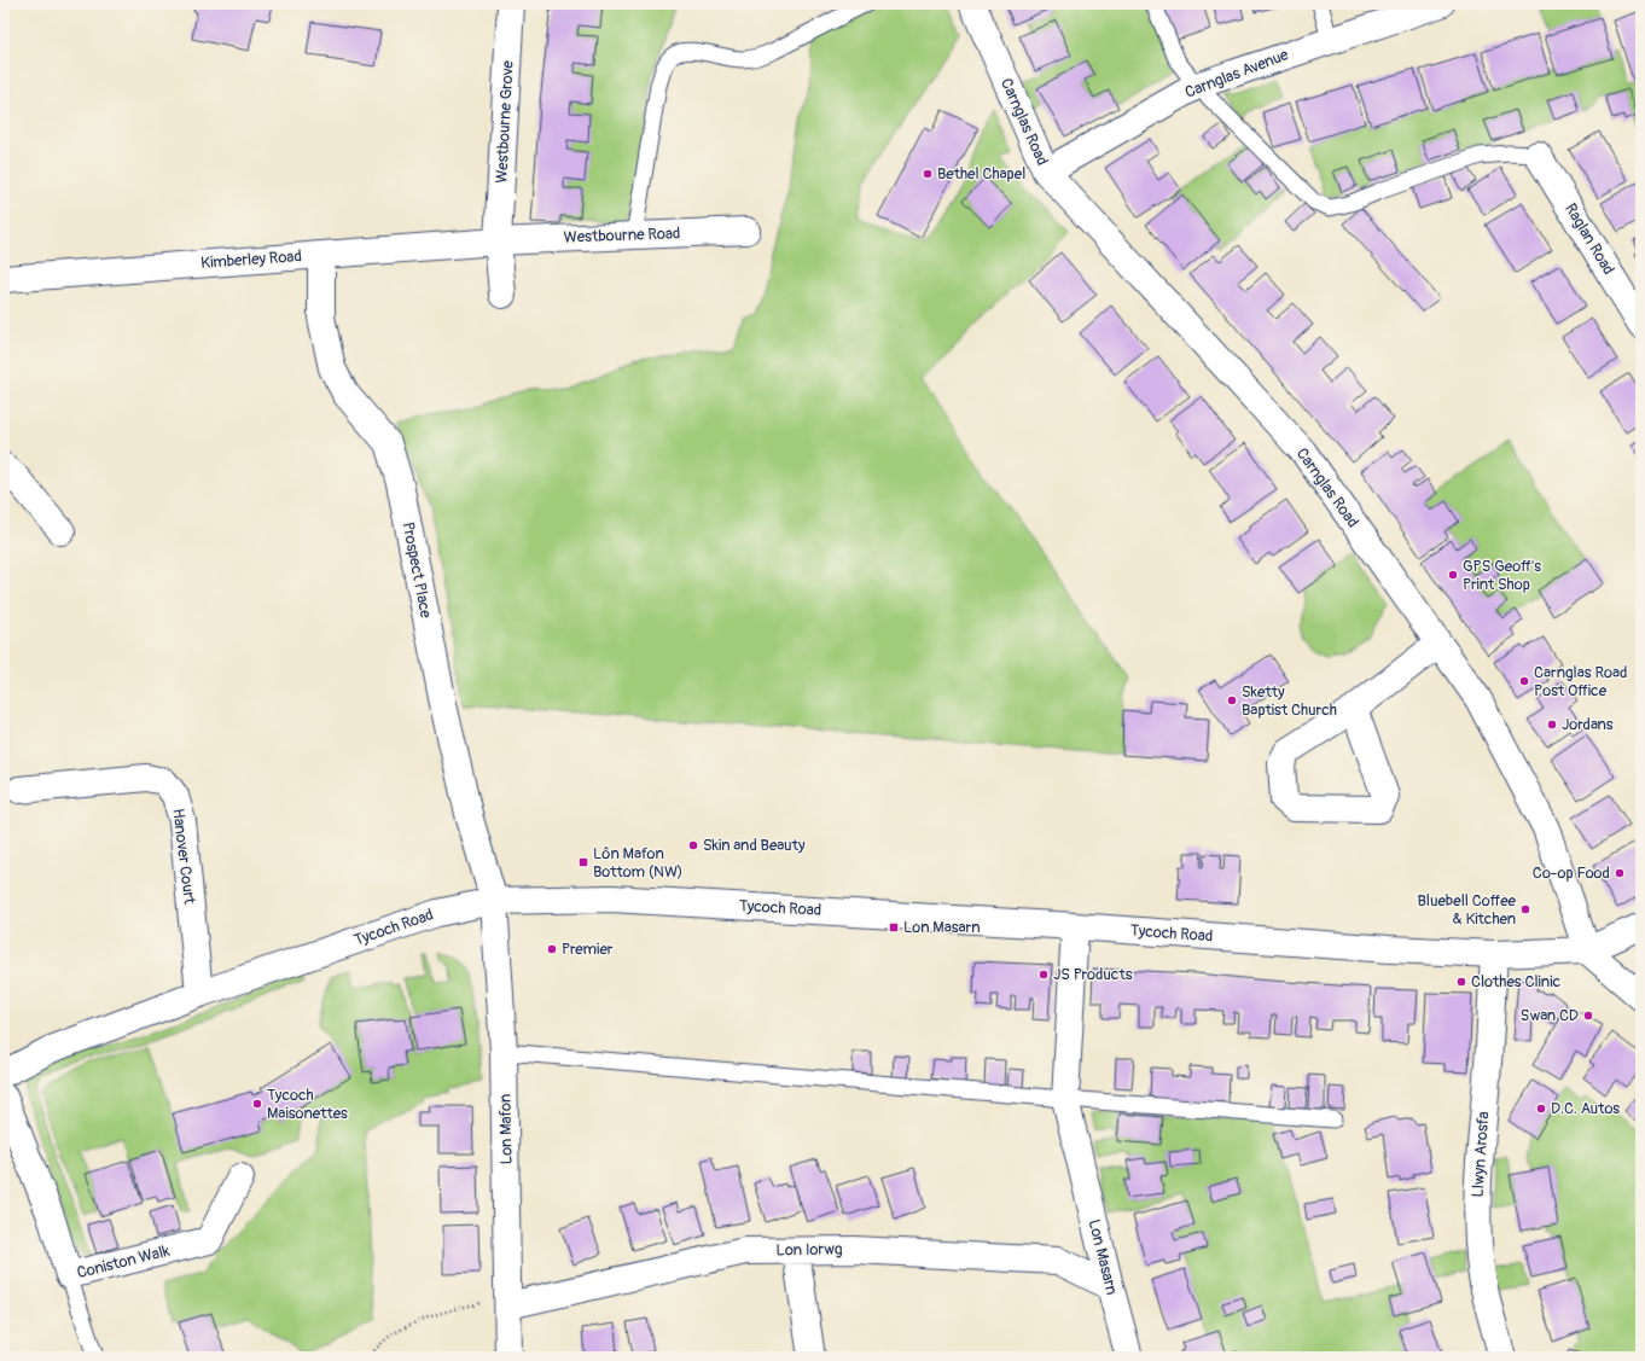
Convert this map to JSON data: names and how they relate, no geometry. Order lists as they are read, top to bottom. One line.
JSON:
{"streets":{"street":["Carnglas Avenue","Westbourne Grove","Carnglas Road","Westbourne Road","Raglan Road","Kimberley Road","Prospect Place","Hanover Court","Tycoch Road","Lon Mafon","Llwyn Arosfa","Lon Iorwg","Lon Masarn","Coniston Walk"]},"crossings":[["Carnglas Avenue","Carnglas Road"],["Westbourne Grove","Westbourne Road"],["Westbourne Grove","Kimberley Road"],["Carnglas Road","Tycoch Road"],["Westbourne Road","Kimberley Road"],["Kimberley Road","Prospect Place"],["Prospect Place","Tycoch Road"],["Prospect Place","Lon Mafon"],["Hanover Court","Tycoch Road"],["Tycoch Road","Lon Mafon"],["Tycoch Road","Llwyn Arosfa"],["Tycoch Road","Lon Masarn"],["Lon Mafon","Lon Iorwg"],["Lon Iorwg","Lon Masarn"]],"places":{"other":["Bethel Chapel","GPS Geoff's Print Shop","Carnglas Road Post Office","Sketty Baptist Church","Jordans","Skin and Beauty","Co-op Food","Bluebell Coffee & Kitchen","Premier","JS Products","Clothes Clinic","Swan CD","Tycoch Maisonettes","D.C. Autos"],"transit":["Lôn Mafon Bottom (NW)","Lon Masarn"]}}
